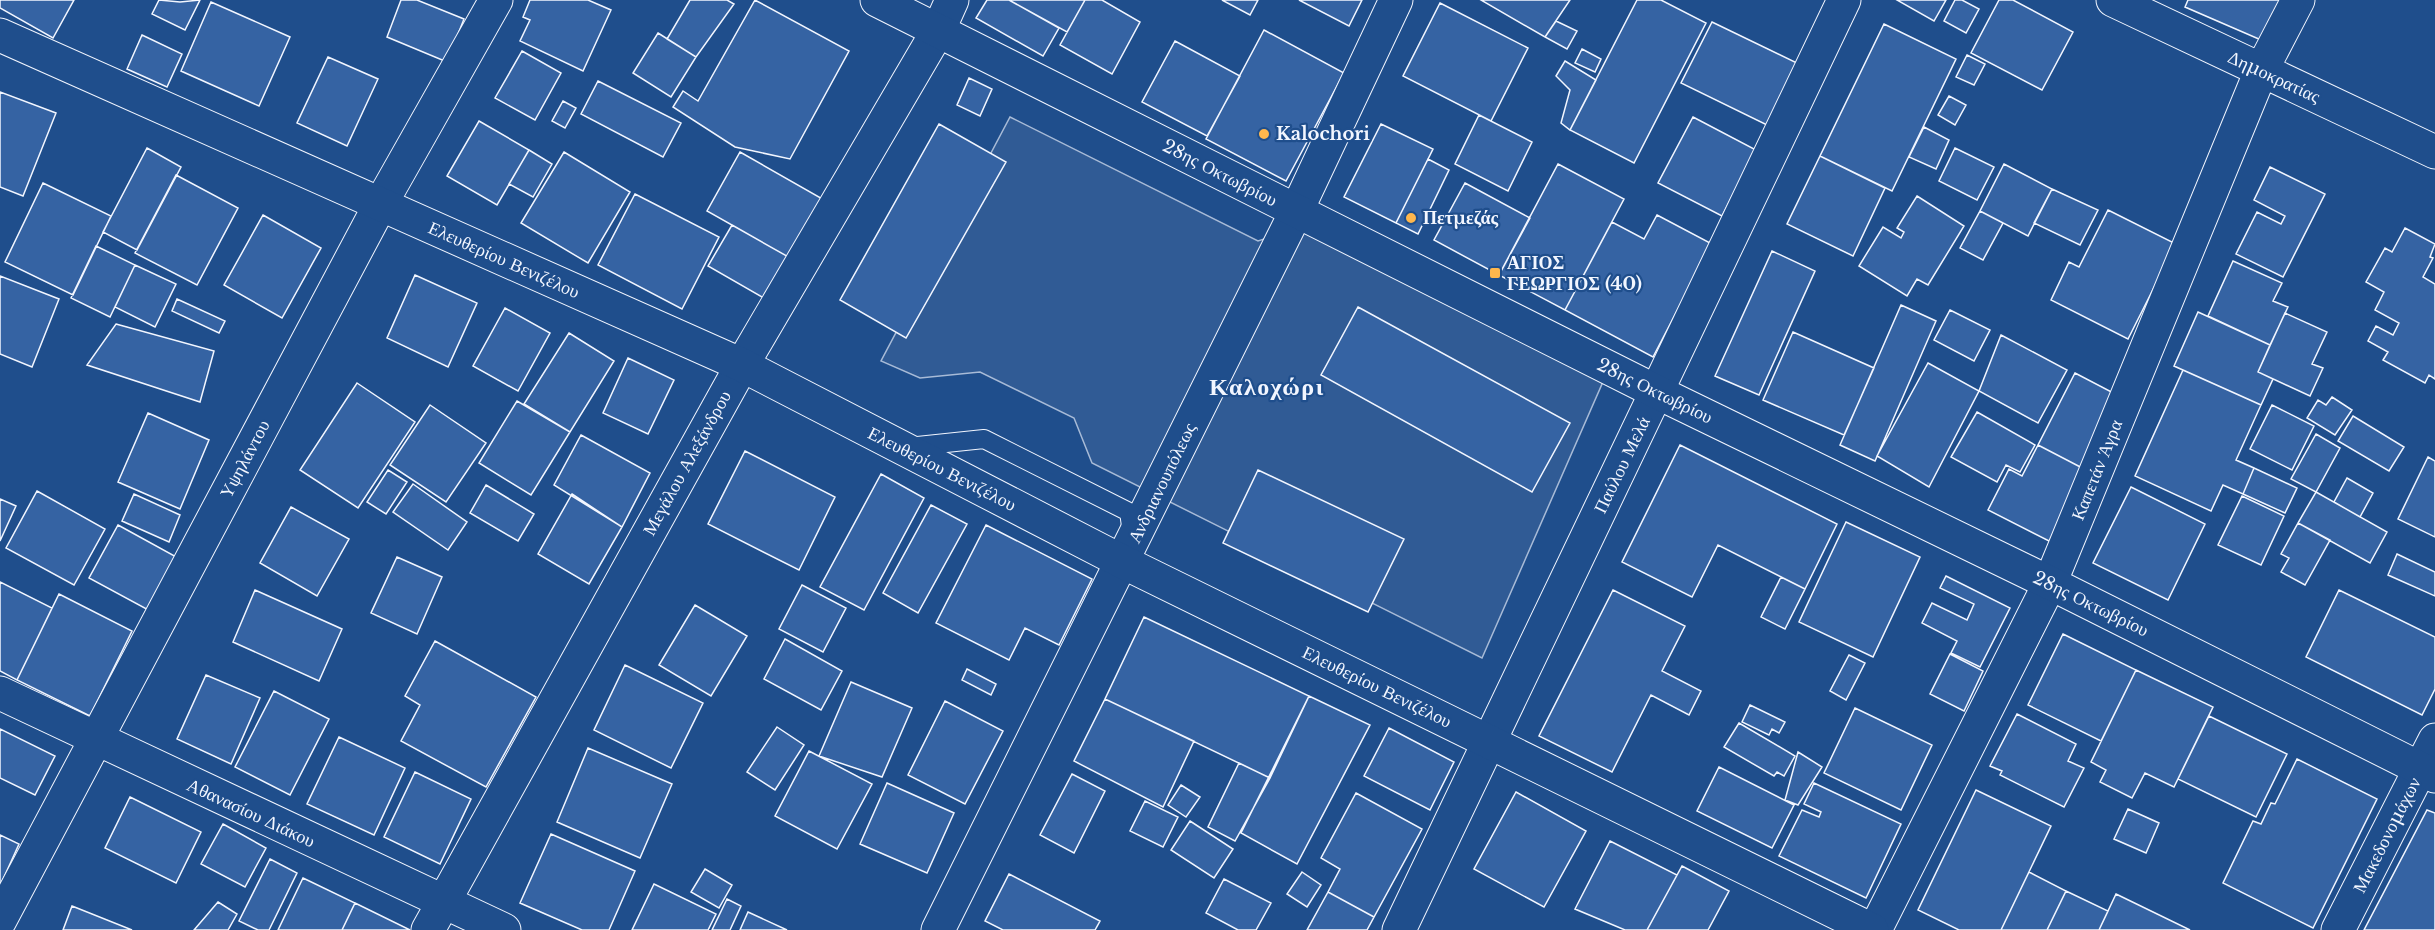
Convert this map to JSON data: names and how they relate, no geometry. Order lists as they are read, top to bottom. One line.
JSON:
{"streets":{"street":["Δημοκρατίας","28ης Οκτωβρίου","Ελευθερίου Βενιζέλου","Υψηλάντου","Μεγάλου Αλεξάνδρου","Παύλου Μελά","Καπετάν Άγρα","Ανδριανουπόλεως","Αθανασίου Διάκου","Μακεδονομάχων"]},"crossings":[["Δημοκρατίας","Καπετάν Άγρα"],["28ης Οκτωβρίου","Μεγάλου Αλεξάνδρου"],["28ης Οκτωβρίου","Παύλου Μελά"],["28ης Οκτωβρίου","Καπετάν Άγρα"],["28ης Οκτωβρίου","Ανδριανουπόλεως"],["28ης Οκτωβρίου","Μακεδονομάχων"],["Ελευθερίου Βενιζέλου","Υψηλάντου"],["Ελευθερίου Βενιζέλου","Μεγάλου Αλεξάνδρου"],["Ελευθερίου Βενιζέλου","Παύλου Μελά"],["Ελευθερίου Βενιζέλου","Καπετάν Άγρα"],["Ελευθερίου Βενιζέλου","Ανδριανουπόλεως"],["Υψηλάντου","Αθανασίου Διάκου"],["Μεγάλου Αλεξάνδρου","Αθανασίου Διάκου"]],"districts":["Καλοχώρι"],"places":{"other":["Kalochori","Πετμεζάς"],"transit":["ΑΓΙΟΣ ΓΕΩΡΓΙΟΣ (40)"]}}
